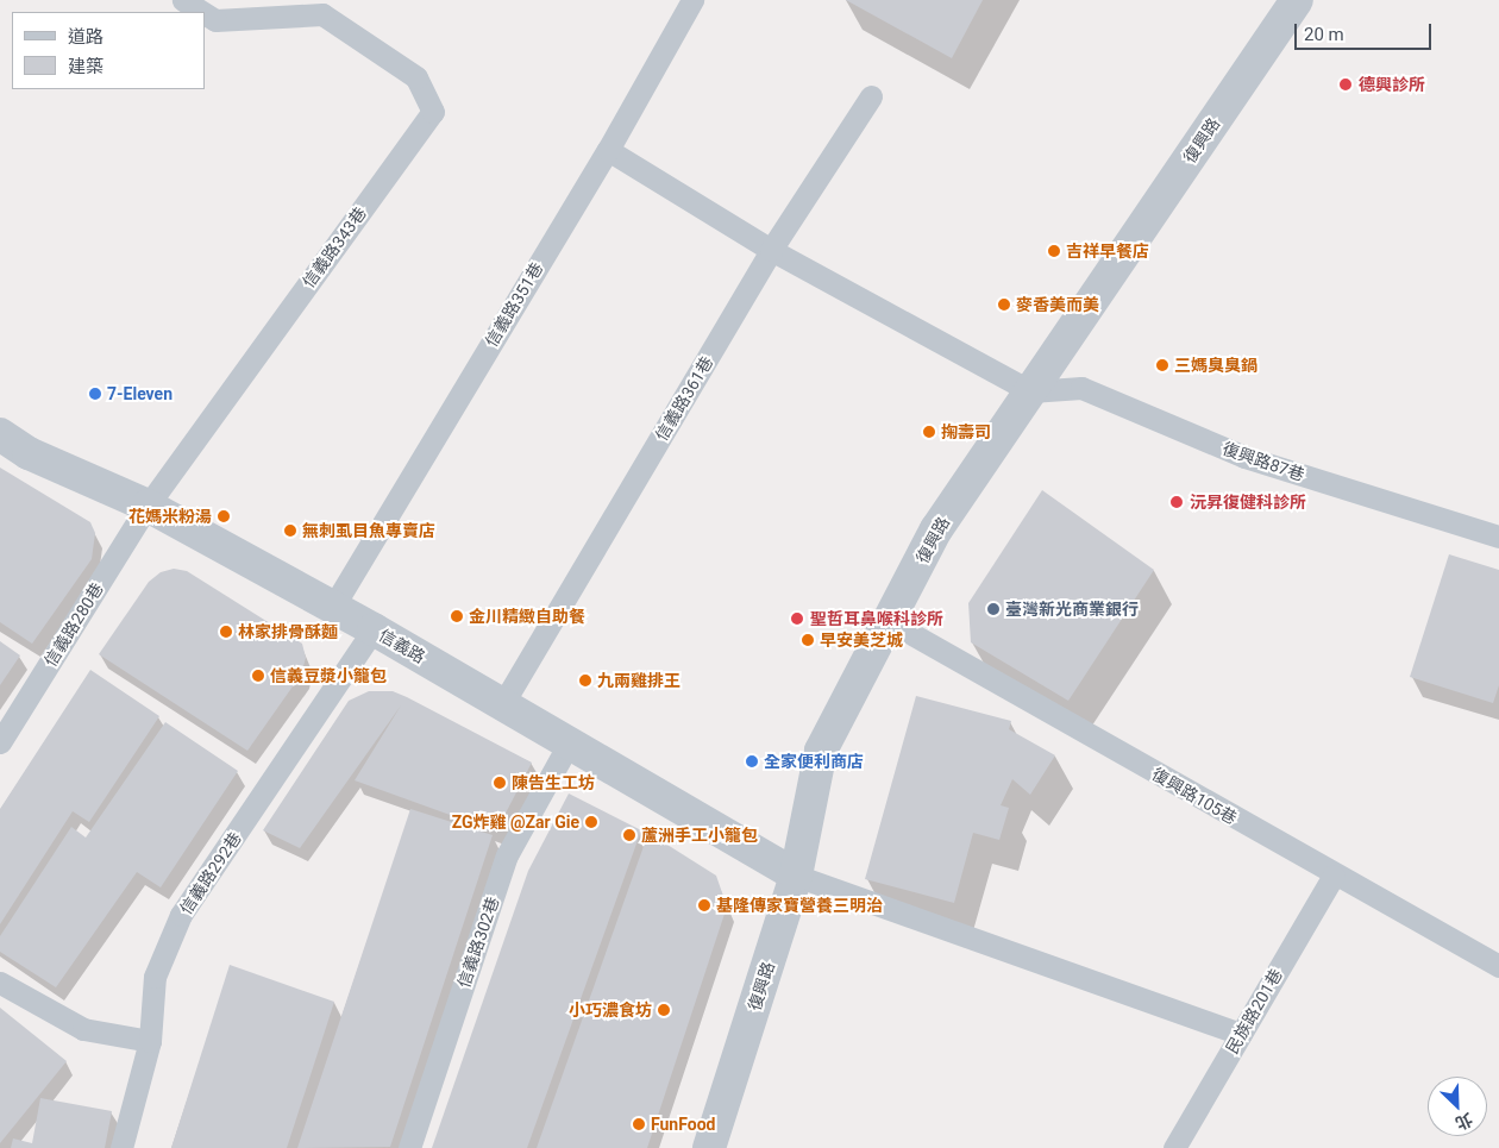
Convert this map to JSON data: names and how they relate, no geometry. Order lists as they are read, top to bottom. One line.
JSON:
{"streets":{"street":["復興路","信義路"],"lane":["信義路343巷","信義路351巷","信義路361巷","復興路87巷","信義路280巷","復興路105巷","信義路292巷","信義路302巷","民族路201巷"]},"crossings":[["復興路","復興路87巷"],["復興路","信義路"],["復興路","復興路105巷"],["信義路343巷","信義路280巷"],["信義路343巷","信義路"],["信義路351巷","信義路"],["信義路361巷","信義路"],["信義路280巷","信義路"],["信義路","信義路292巷"],["信義路","信義路302巷"],["復興路105巷","民族路201巷"]],"places":["德興診所","吉祥早餐店","麥香美而美","三媽臭臭鍋","7-Eleven","掬壽司","沅昇復健科診所","花媽米粉湯","無刺虱目魚專賣店","臺灣新光商業銀行","金川精緻自助餐","聖哲耳鼻喉科診所","林家排骨酥麵","早安美芝城","信義豆漿小籠包","九兩雞排王","全家便利商店","陳告生工坊","ZG炸雞 @Zar Gie","蘆洲手工小籠包","基隆傳家寶營養三明治","小巧濃食坊","FunFood"],"legend":["道路","建築"],"scale_bar":"20 m","north":"bottom right"}
